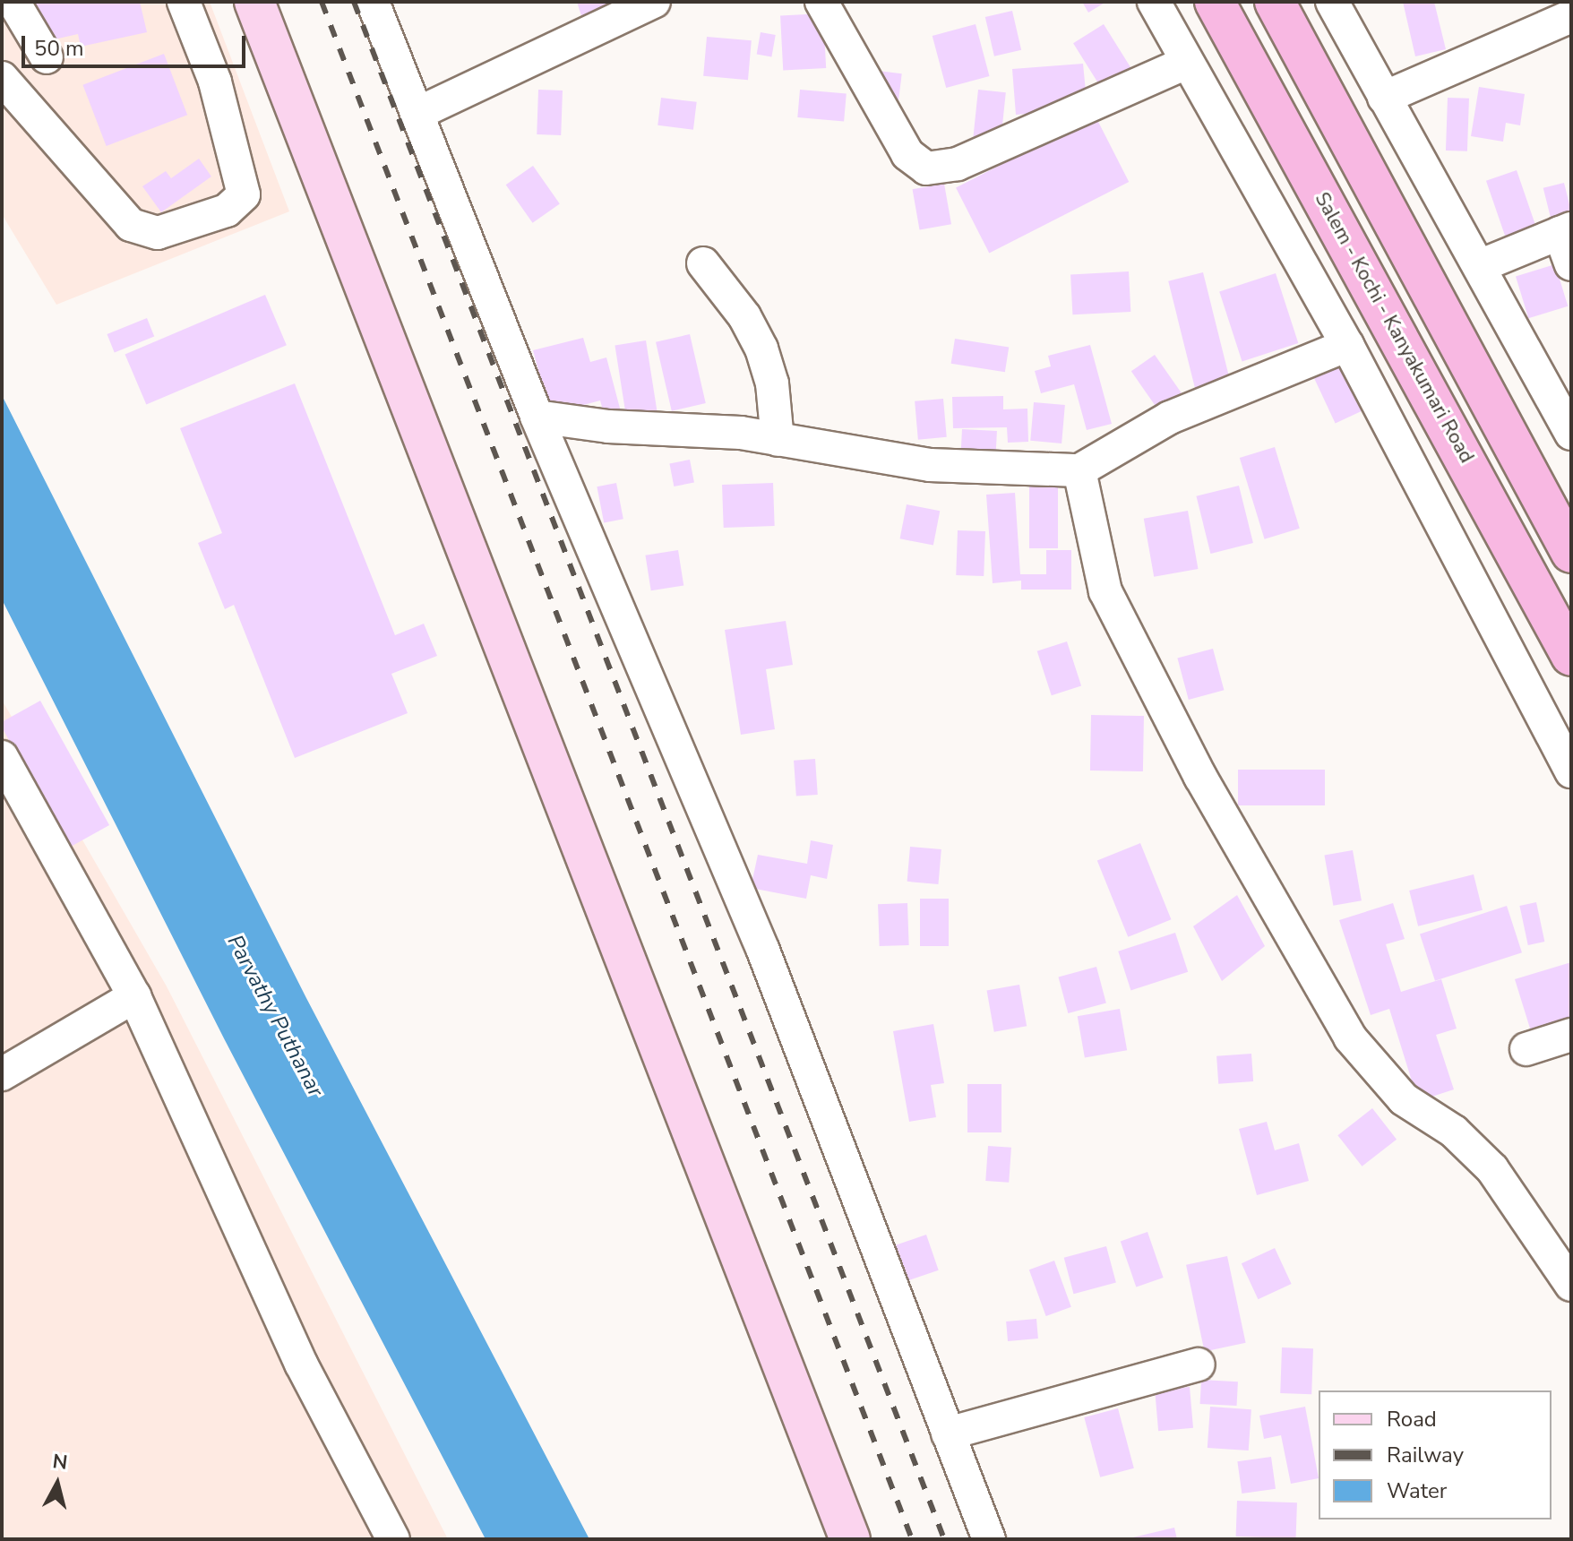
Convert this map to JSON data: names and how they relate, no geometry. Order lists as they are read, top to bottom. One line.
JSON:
{"streets":{"highway":["Salem - Kochi - Kanyakumari Road"]},"water":["Parvathy Puthanar"],"legend":["Road","Railway","Water"],"scale_bar":"50 m","north":"top"}
